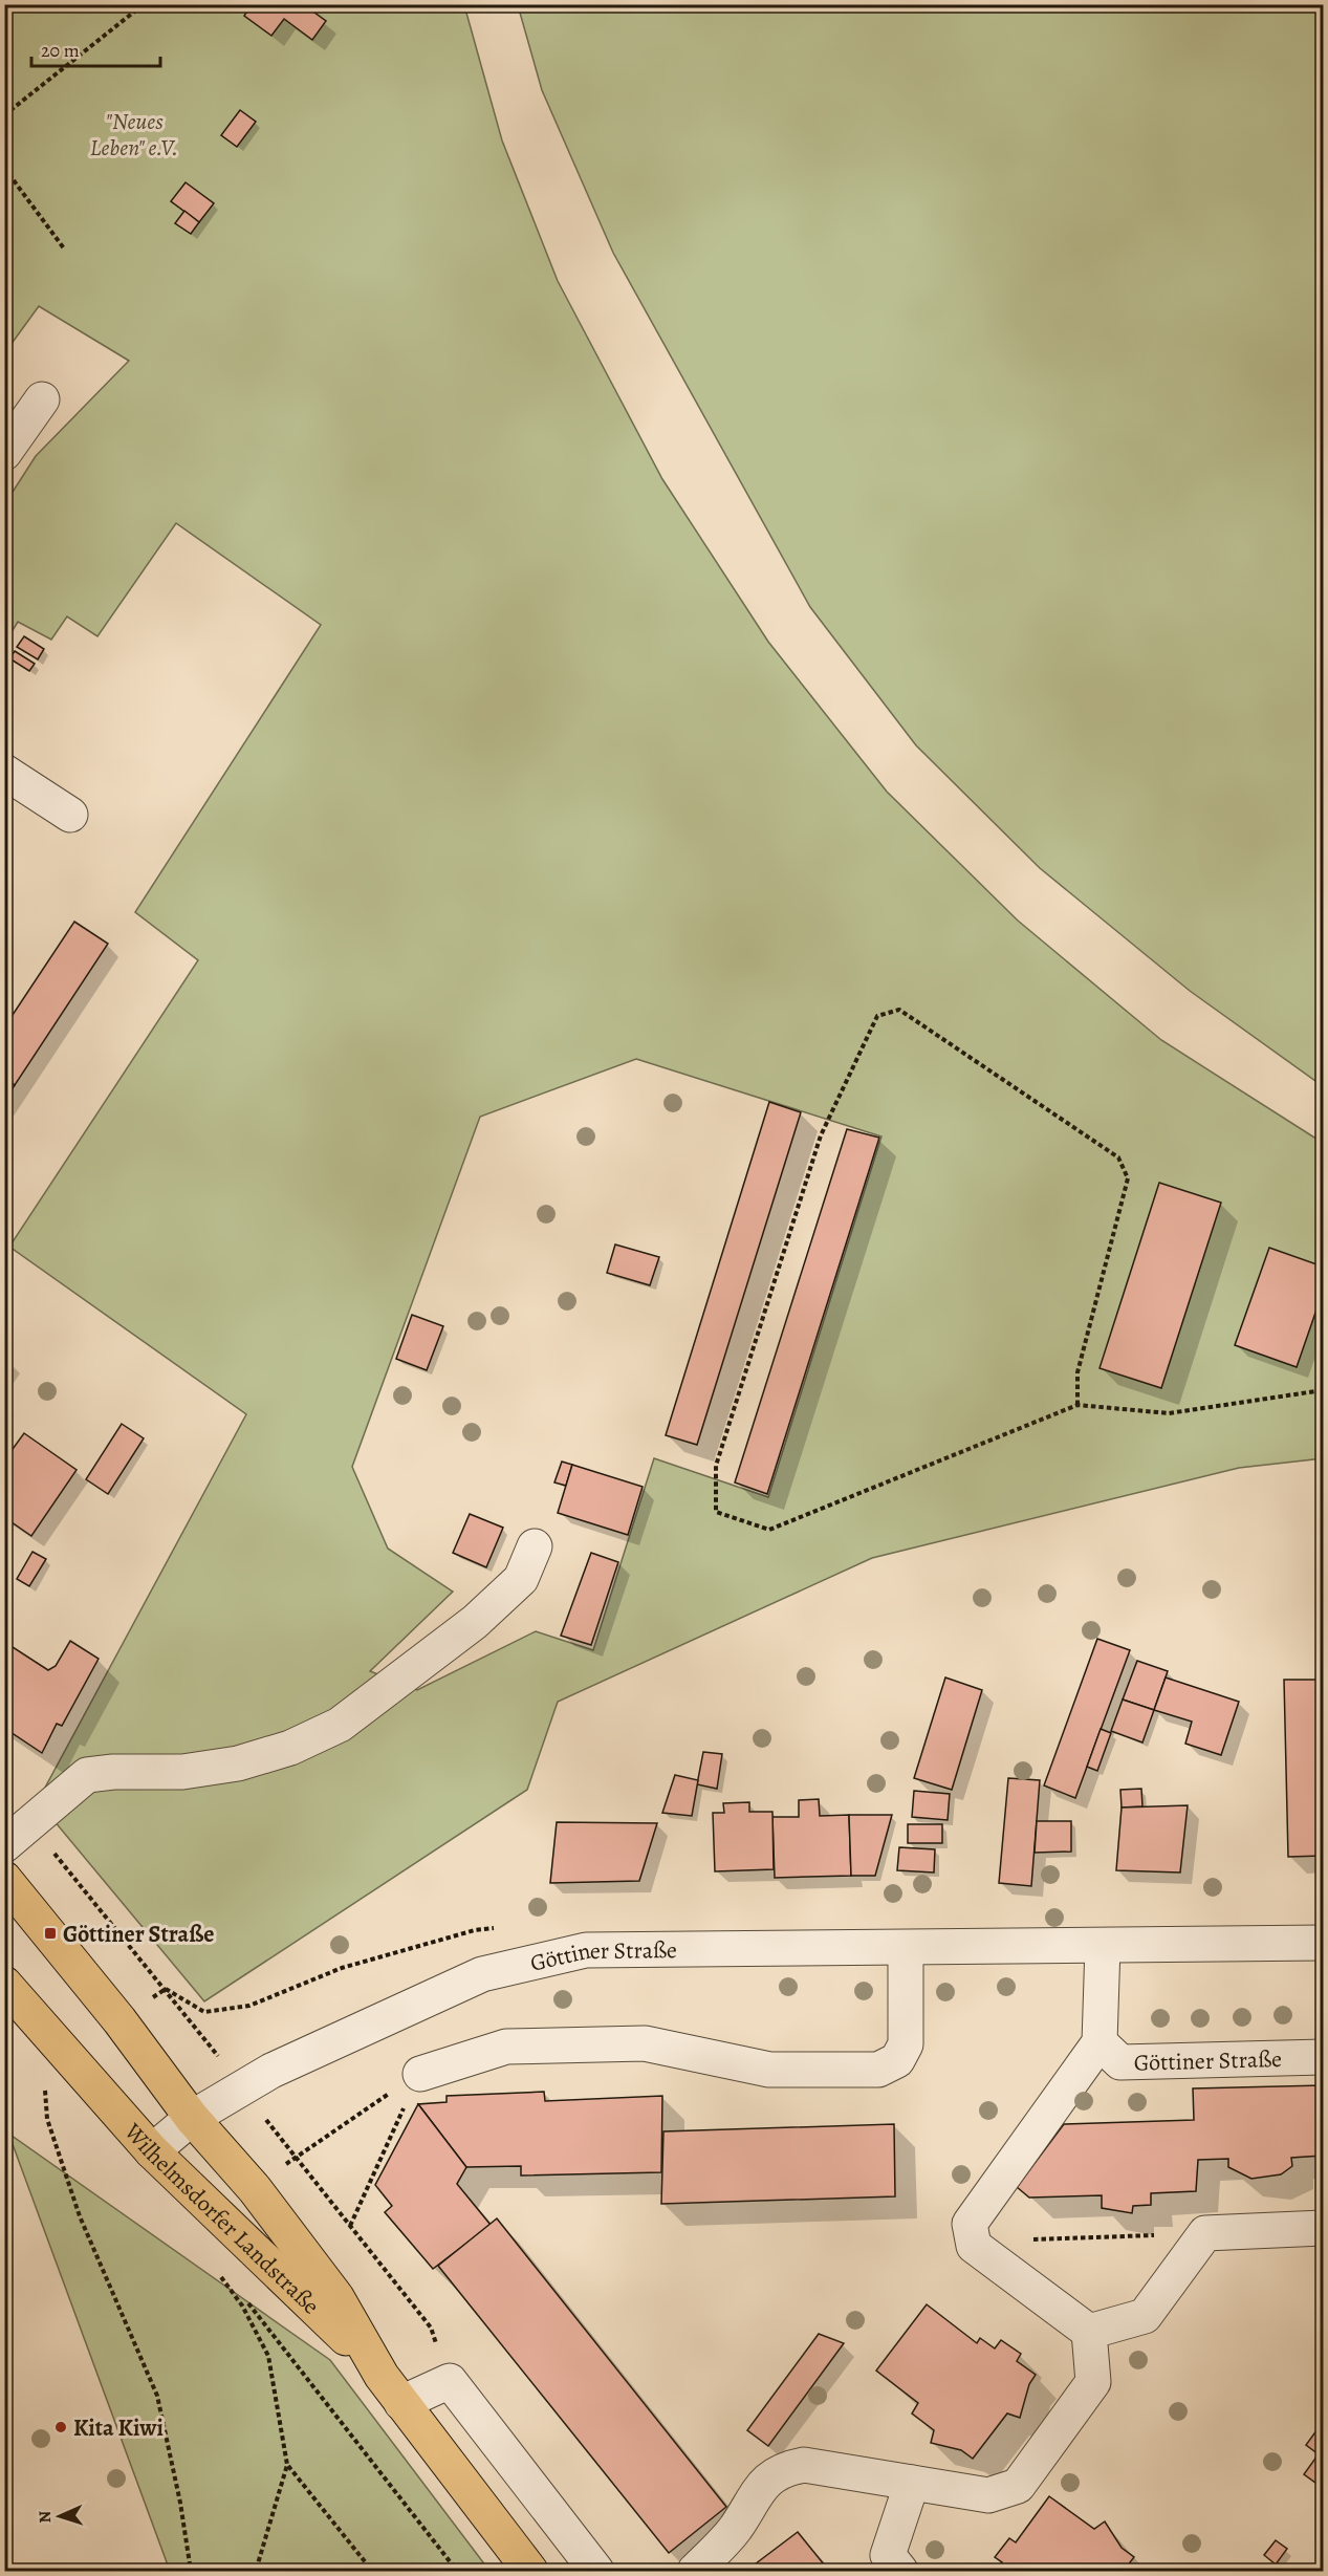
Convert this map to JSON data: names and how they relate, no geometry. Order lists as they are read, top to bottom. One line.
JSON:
{"streets":{"main road":["Wilhelmsdorfer Landstraße"],"street":["Göttiner Straße"]},"crossings":[["Göttiner Straße","Wilhelmsdorfer Landstraße"]],"parks":["\"Neues Leben\" e.V."],"places":{"transit":["Göttiner Straße"],"other":["Kita Kiwi"]},"scale_bar":"20 m","north":"left"}
